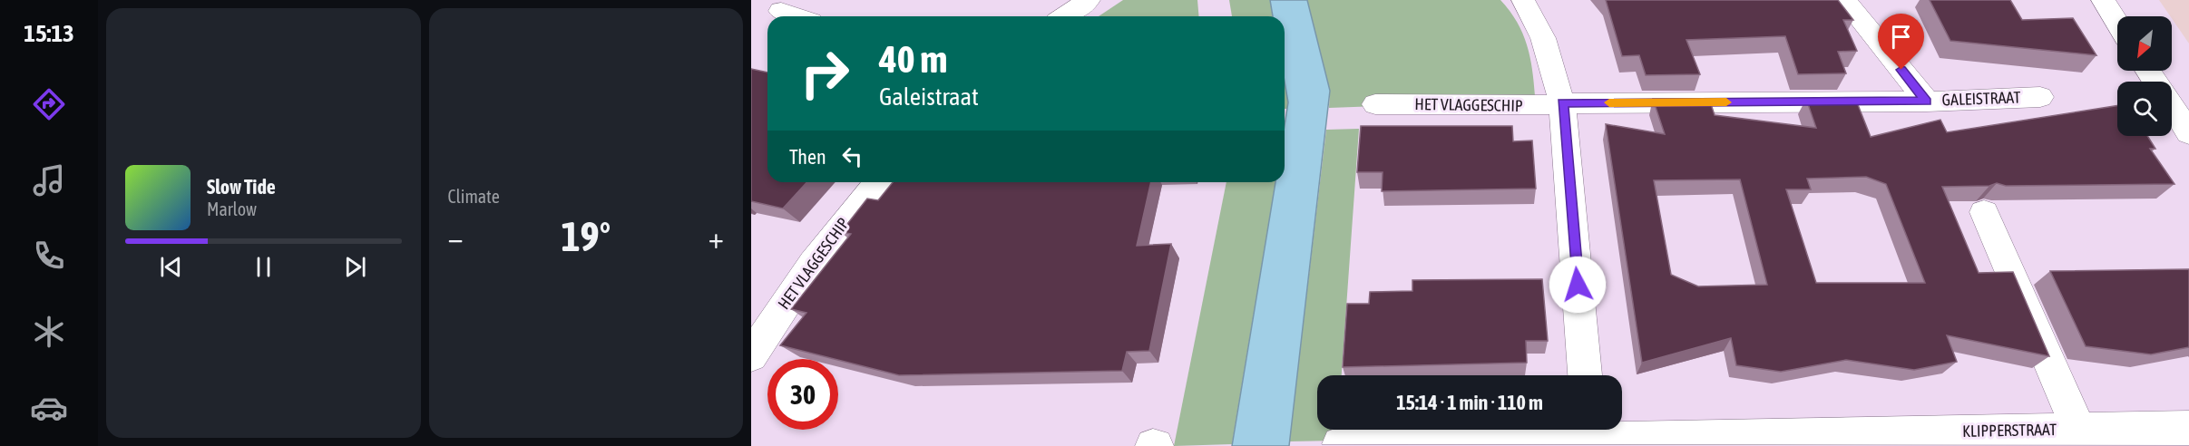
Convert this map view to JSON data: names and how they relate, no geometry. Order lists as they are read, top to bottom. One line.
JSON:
{"streets":{"street":["GALEISTRAAT","HET VLAGGESCHIP","KLIPPERSTRAAT"]},"crossings":[["GALEISTRAAT","HET VLAGGESCHIP"]],"north":"bottom left","page":{"tabs":"15:13","tile":"Climate","turn":["40 m","Galeistraat"],"then":"Then","song":["Slow Tide","Marlow"],"heat":["−","19°","+"],"limit":"30","trip":"15:14 · 1 min · 110 m"}}
